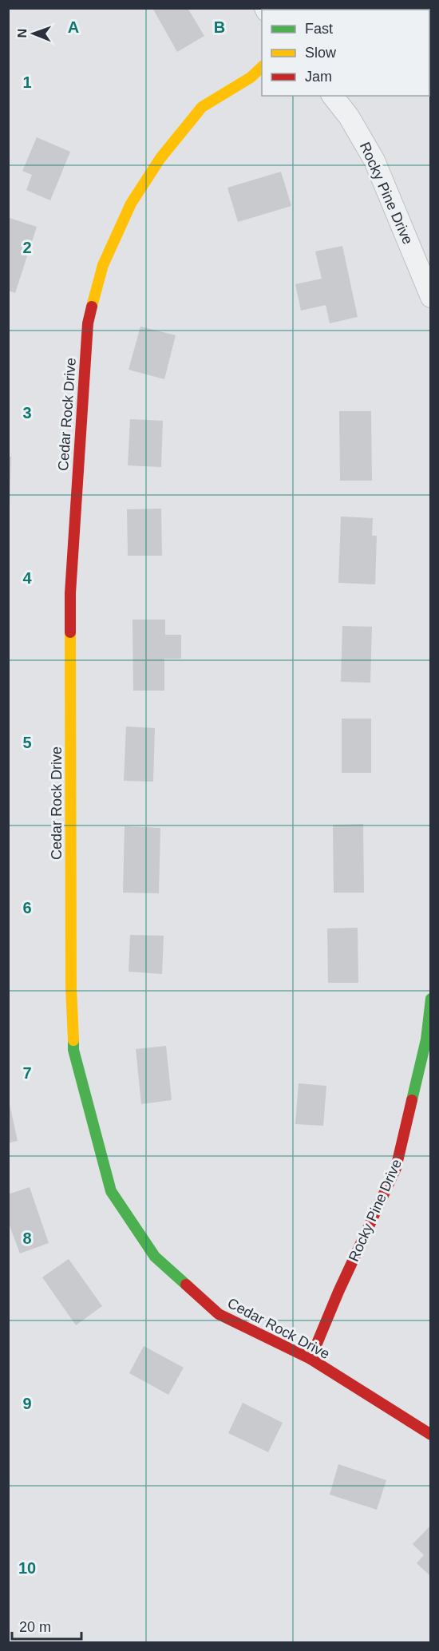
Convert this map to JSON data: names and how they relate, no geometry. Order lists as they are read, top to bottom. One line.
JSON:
{"streets":{"street":["Rocky Pine Drive","Cedar Rock Drive"]},"crossings":[["Rocky Pine Drive","Cedar Rock Drive"]],"legend":["Fast","Slow","Jam"],"scale_bar":"20 m","north":"left","grid":{"columns":["A","B"],"rows":["1","2","3","4","5","6","7","8","9","10"]}}
